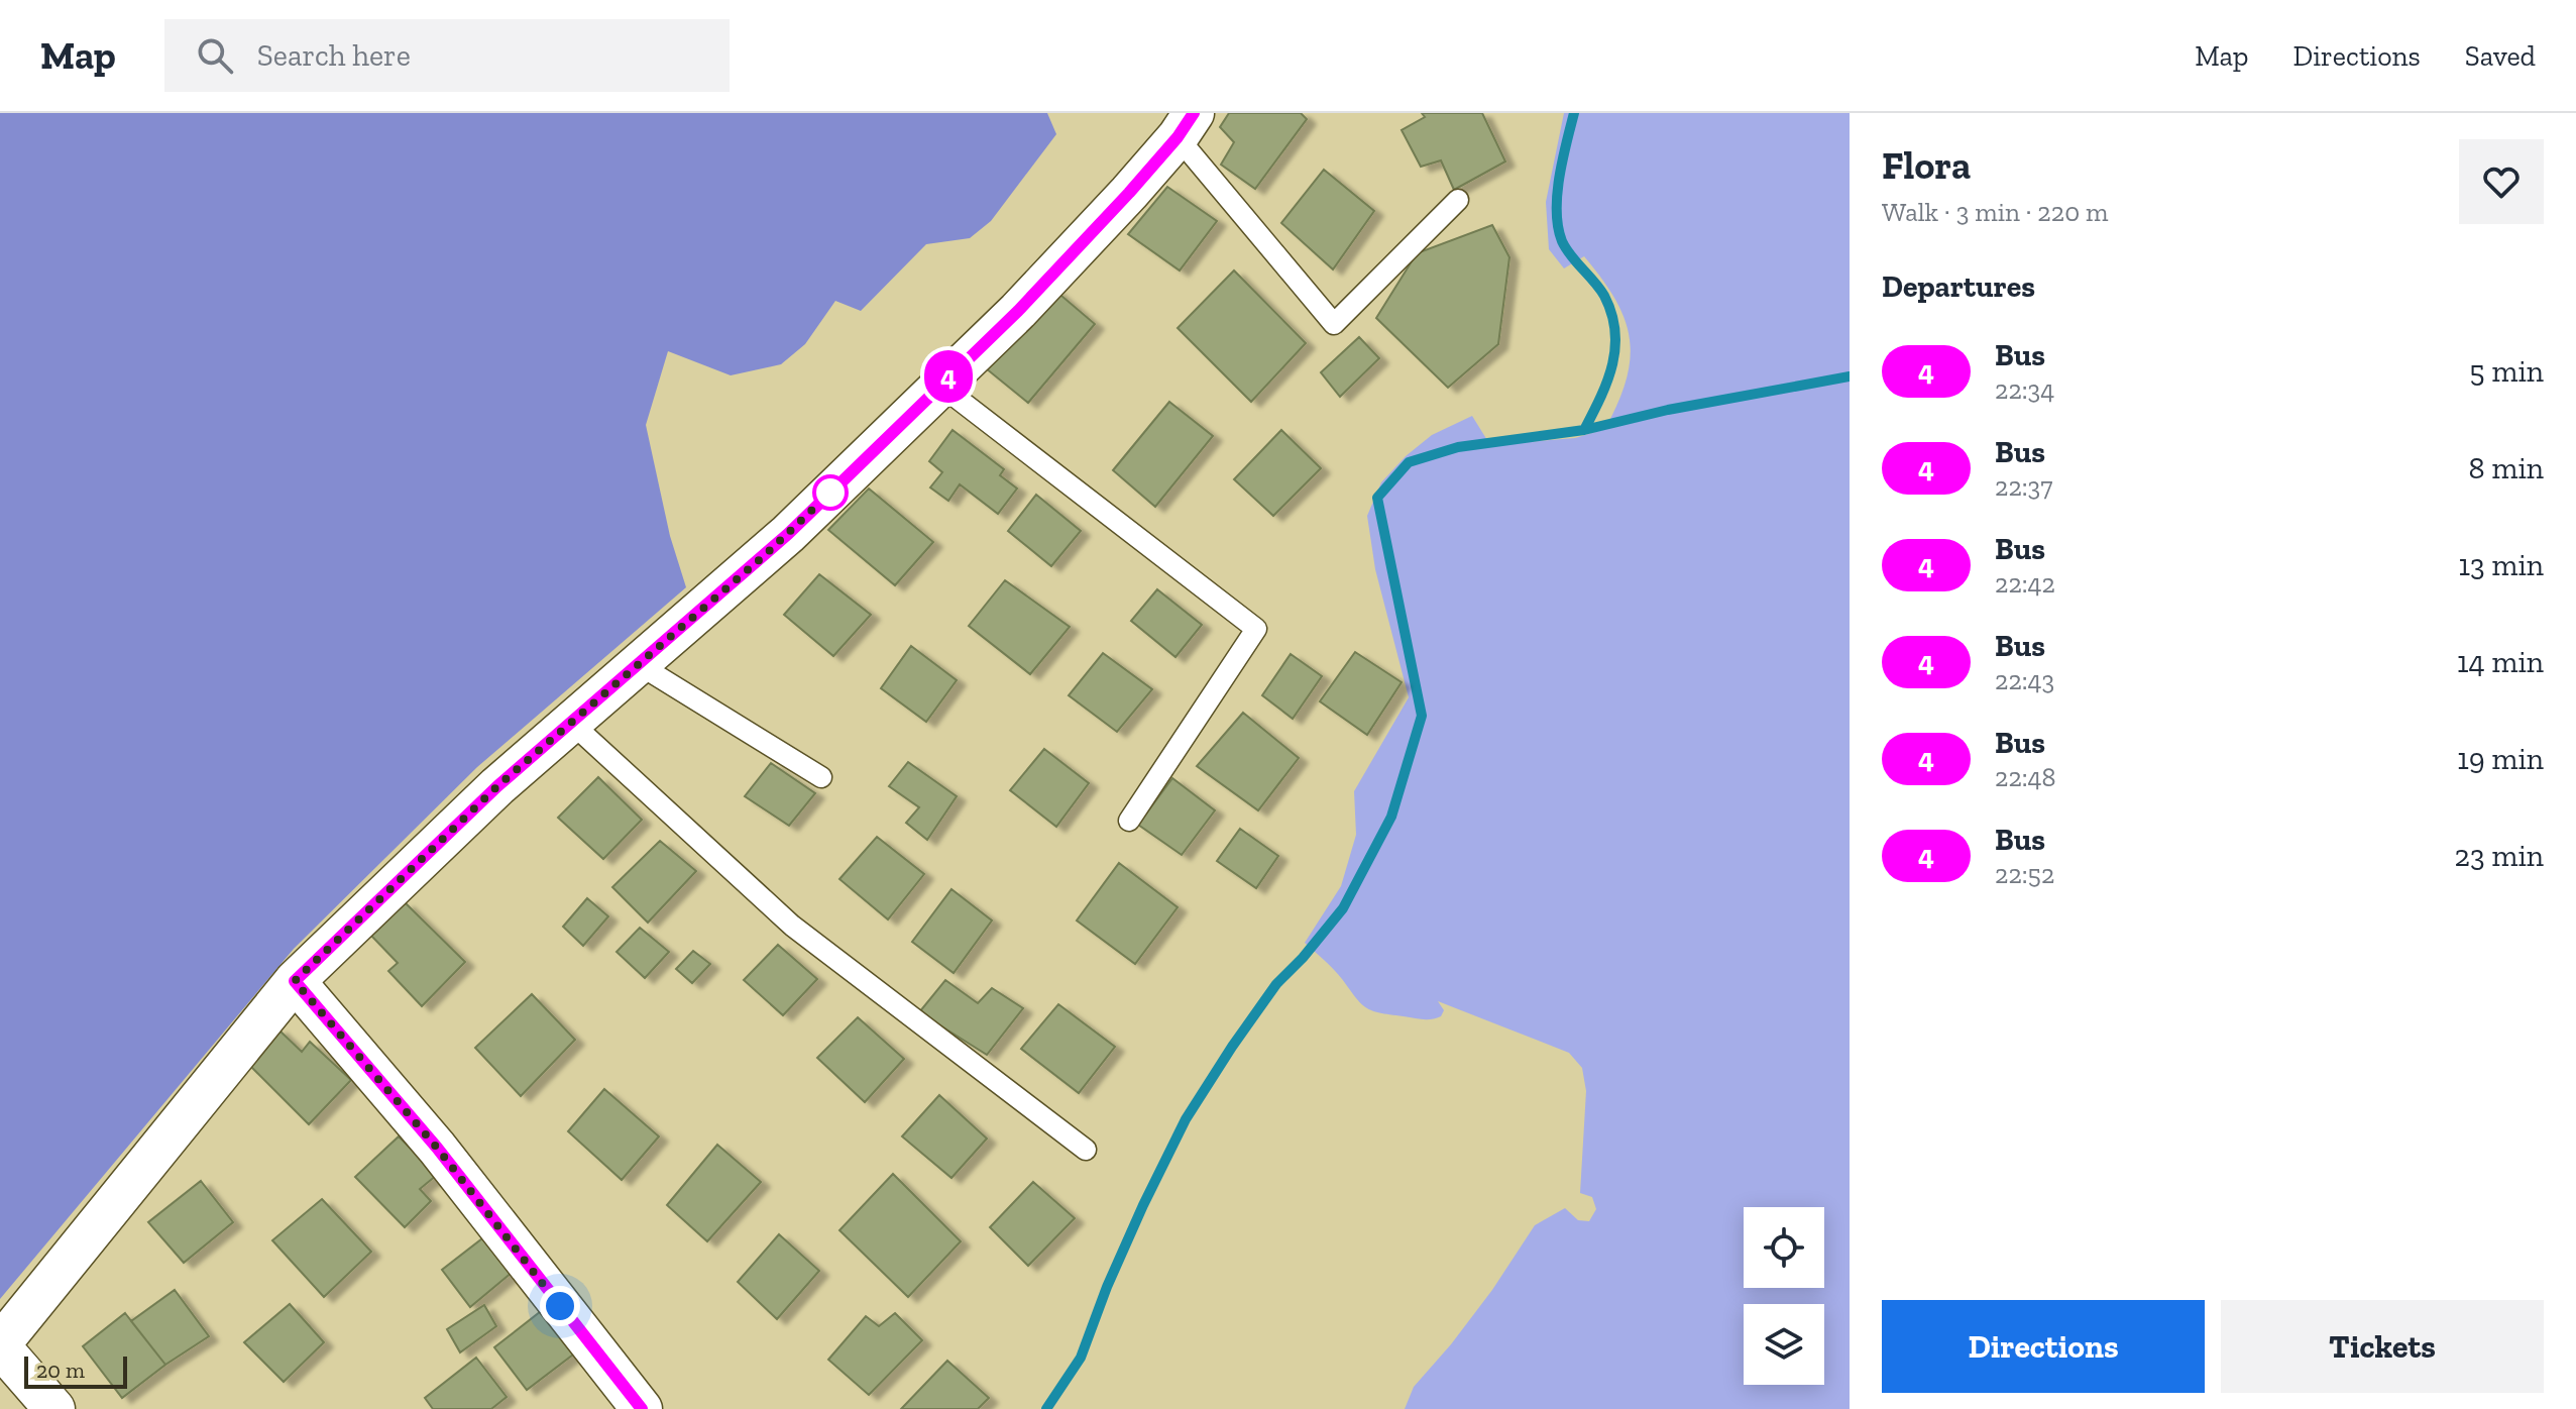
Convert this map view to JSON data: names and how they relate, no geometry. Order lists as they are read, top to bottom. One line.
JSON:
{"lines":["bus line 4"],"scale_bar":"20 m","page":{"header":"Map","search":"Search here","nav":["Map","Directions","Saved"],"on_map":"4","heading":[["Flora","Walk · 3 min · 220 m"],"Departures"],"list":[{"mark":"4","name":"Bus","note":"22:34","value":"5 min"},{"mark":"4","name":"Bus","note":"22:37","value":"8 min"},{"mark":"4","name":"Bus","note":"22:42","value":"13 min"},{"mark":"4","name":"Bus","note":"22:43","value":"14 min"},{"mark":"4","name":"Bus","note":"22:48","value":"19 min"},{"mark":"4","name":"Bus","note":"22:52","value":"23 min"}],"buttons":["Directions","Tickets"],"scale":"20 m"}}
